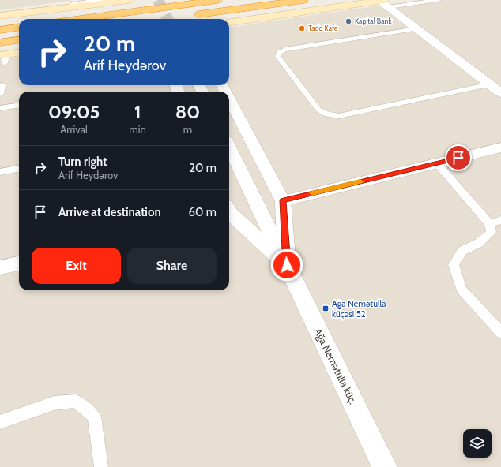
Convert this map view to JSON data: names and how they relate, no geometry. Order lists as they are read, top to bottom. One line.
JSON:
{"streets":{"street":["Ağa Nemətulla küç."]},"places":{"other":["Kapital Bank","Tado Kafe"],"transit":["Ağa Nemətulla küçəsi 52"]},"page":{"turn":["20 m","Arif Heydərov"],"eta":["09:05","Arrival","1","min","80","m"],"list":[{"name":"Turn right","note":"Arif Heydərov","value":"20 m"},{"name":"Arrive at destination","value":"60 m"}],"buttons":["Exit","Share"]}}
